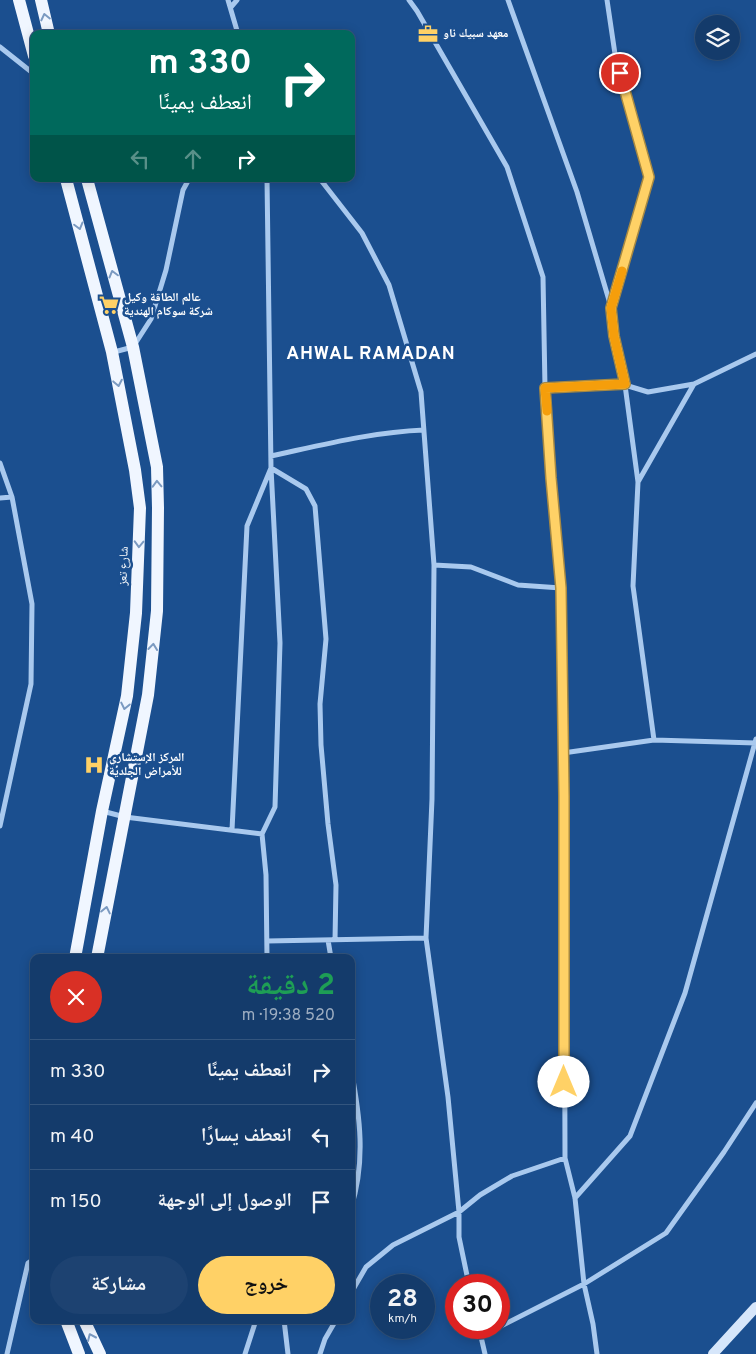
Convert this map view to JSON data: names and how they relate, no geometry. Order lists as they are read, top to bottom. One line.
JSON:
{"streets":{"main road":["شارع تعز"]},"districts":["AHWAL RAMADAN"],"places":{"office":["معهد سبيك ناو"],"supermarket":["عالم الطاقة وكيل شركة سوكام الهندية"],"hospital":["المركز الإستشاري للأمراض الجلدية"]},"page":{"turn":["330 m","انعطف يمينًا"],"heading":["2 دقيقة","520 m · 19:38"],"list":[{"name":"انعطف يمينًا","value":"330 m"},{"name":"انعطف يسارًا","value":"40 m"},{"name":"الوصول إلى الوجهة","value":"150 m"}],"buttons":["خروج","مشاركة"],"speed":"28 km/h","limit":"30"}}
